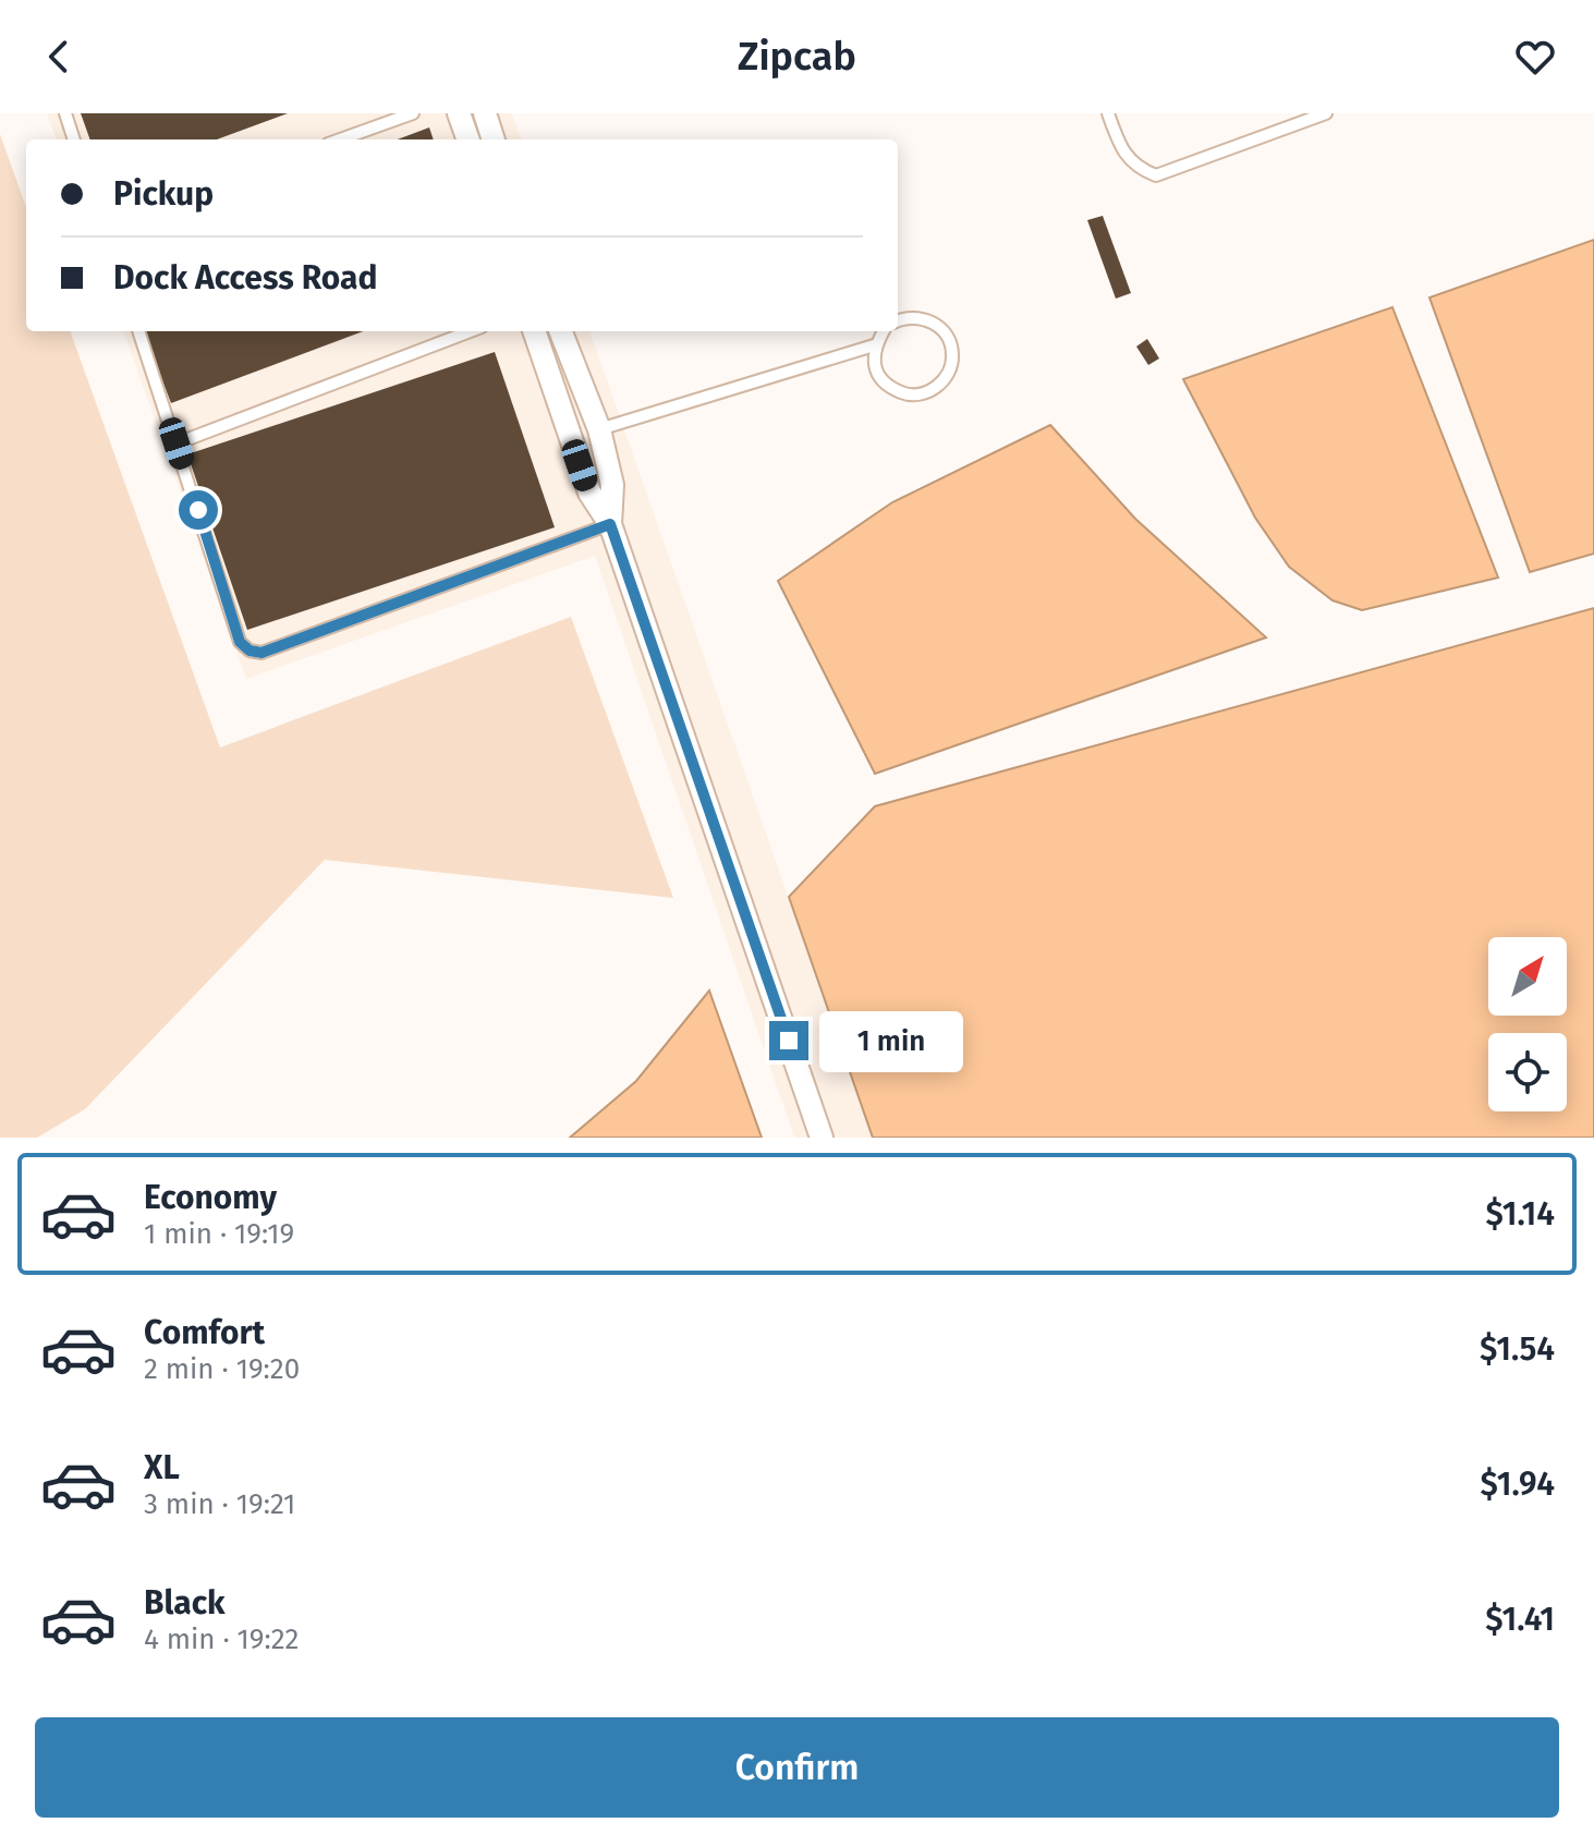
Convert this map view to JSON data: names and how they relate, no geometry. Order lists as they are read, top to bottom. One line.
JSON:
{"north":"top right","page":{"header":"Zipcab","banner":["Pickup","Dock Access Road"],"bubble":"1 min","list":[{"name":"Economy","note":"1 min · 19:19","value":"$1.14"},{"name":"Comfort","note":"2 min · 19:20","value":"$1.54"},{"name":"XL","note":"3 min · 19:21","value":"$1.94"},{"name":"Black","note":"4 min · 19:22","value":"$1.41"}],"buttons":"Confirm"}}
